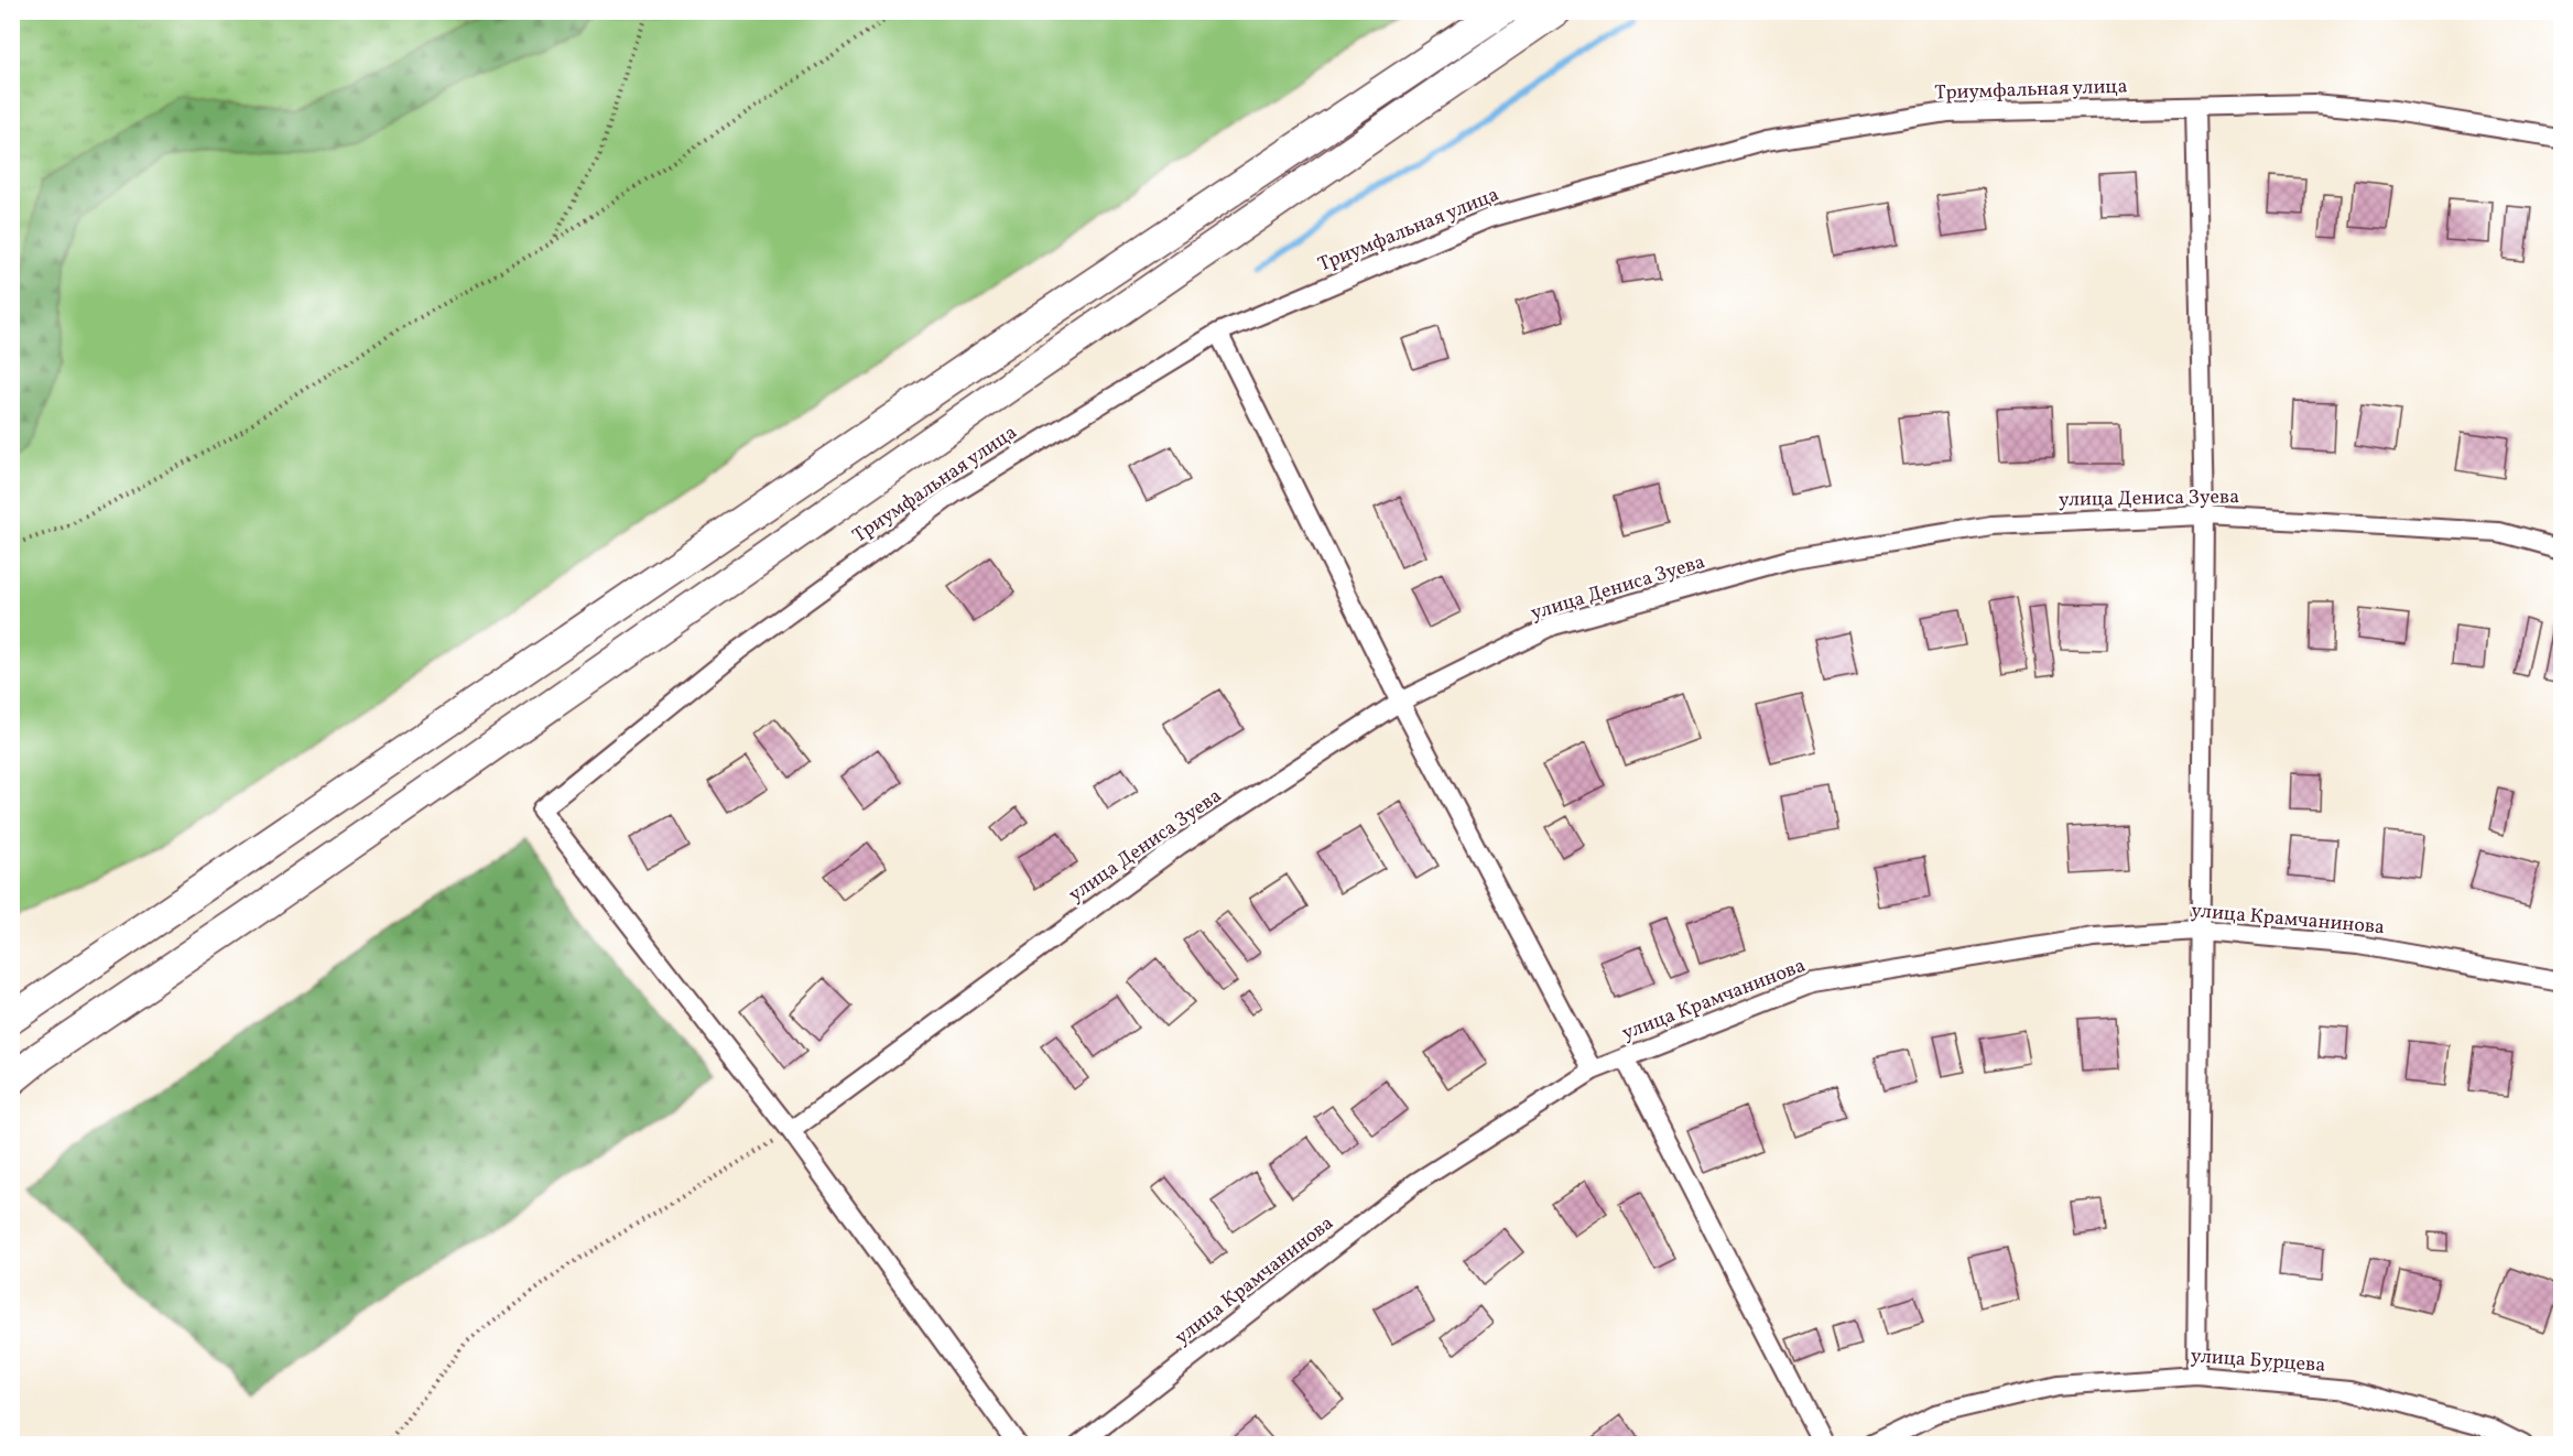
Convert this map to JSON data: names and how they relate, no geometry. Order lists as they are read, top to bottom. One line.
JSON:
{"streets":{"street":["Триумфальная улица","улица Дениса Зуева","улица Крамчанинова","улица Бурцева"]},"crossings":[["Триумфальная улица","улица Дениса Зуева"]]}
